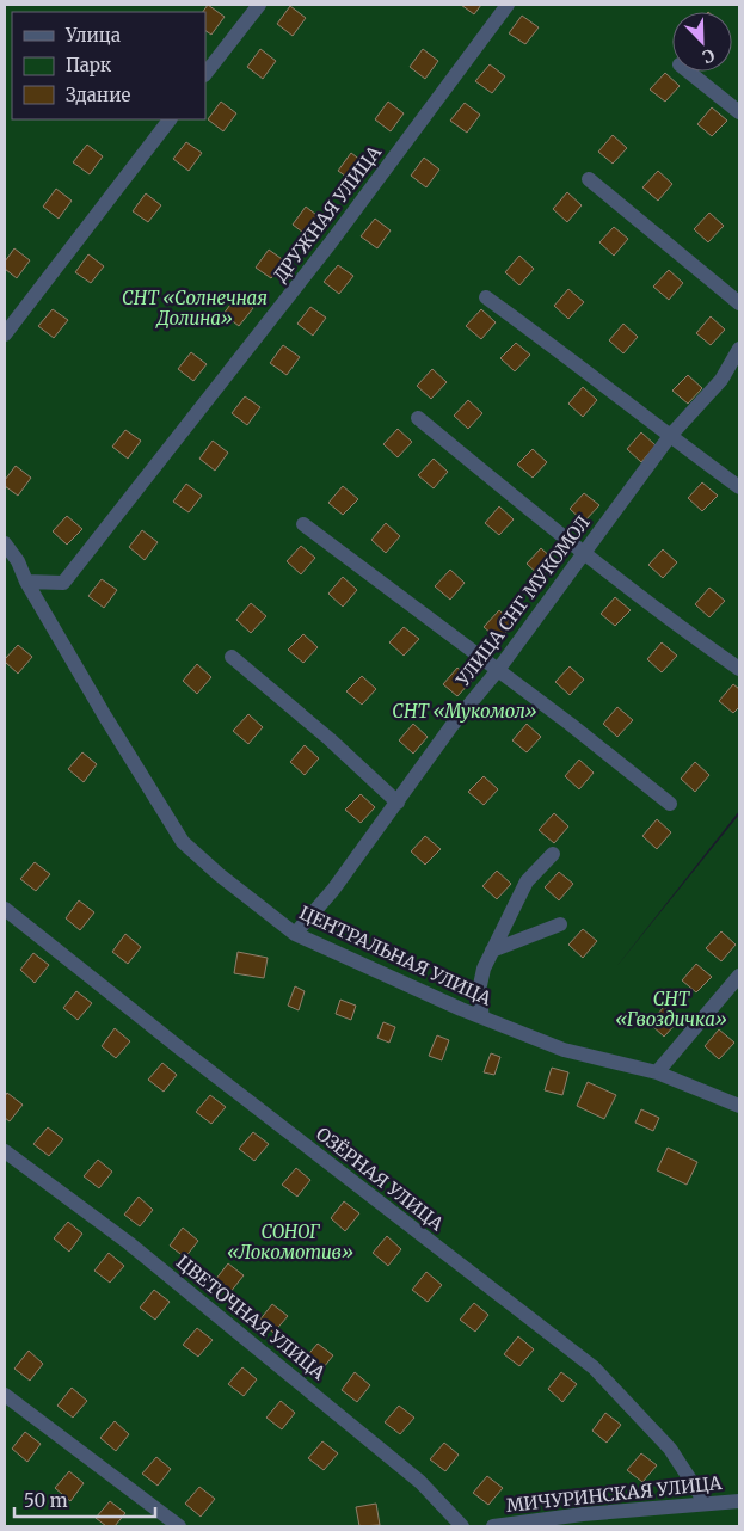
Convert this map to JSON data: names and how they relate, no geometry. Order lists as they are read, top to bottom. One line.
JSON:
{"streets":{"street":["ДРУЖНАЯ УЛИЦА","УЛИЦА СНГ МУКОМОЛ","ЦЕНТРАЛЬНАЯ УЛИЦА","ОЗЁРНАЯ УЛИЦА","ЦВЕТОЧНАЯ УЛИЦА","МИЧУРИНСКАЯ УЛИЦА"]},"crossings":[["ДРУЖНАЯ УЛИЦА","ЦЕНТРАЛЬНАЯ УЛИЦА"],["УЛИЦА СНГ МУКОМОЛ","ЦЕНТРАЛЬНАЯ УЛИЦА"],["ОЗЁРНАЯ УЛИЦА","МИЧУРИНСКАЯ УЛИЦА"]],"parks":["СНТ «Солнечная Долина»","СНТ «Мукомол»","СНТ «Гвоздичка»","СОНОГ «Локомотив»"],"legend":["Улица","Парк","Здание"],"scale_bar":"50 m","north":"bottom right"}
